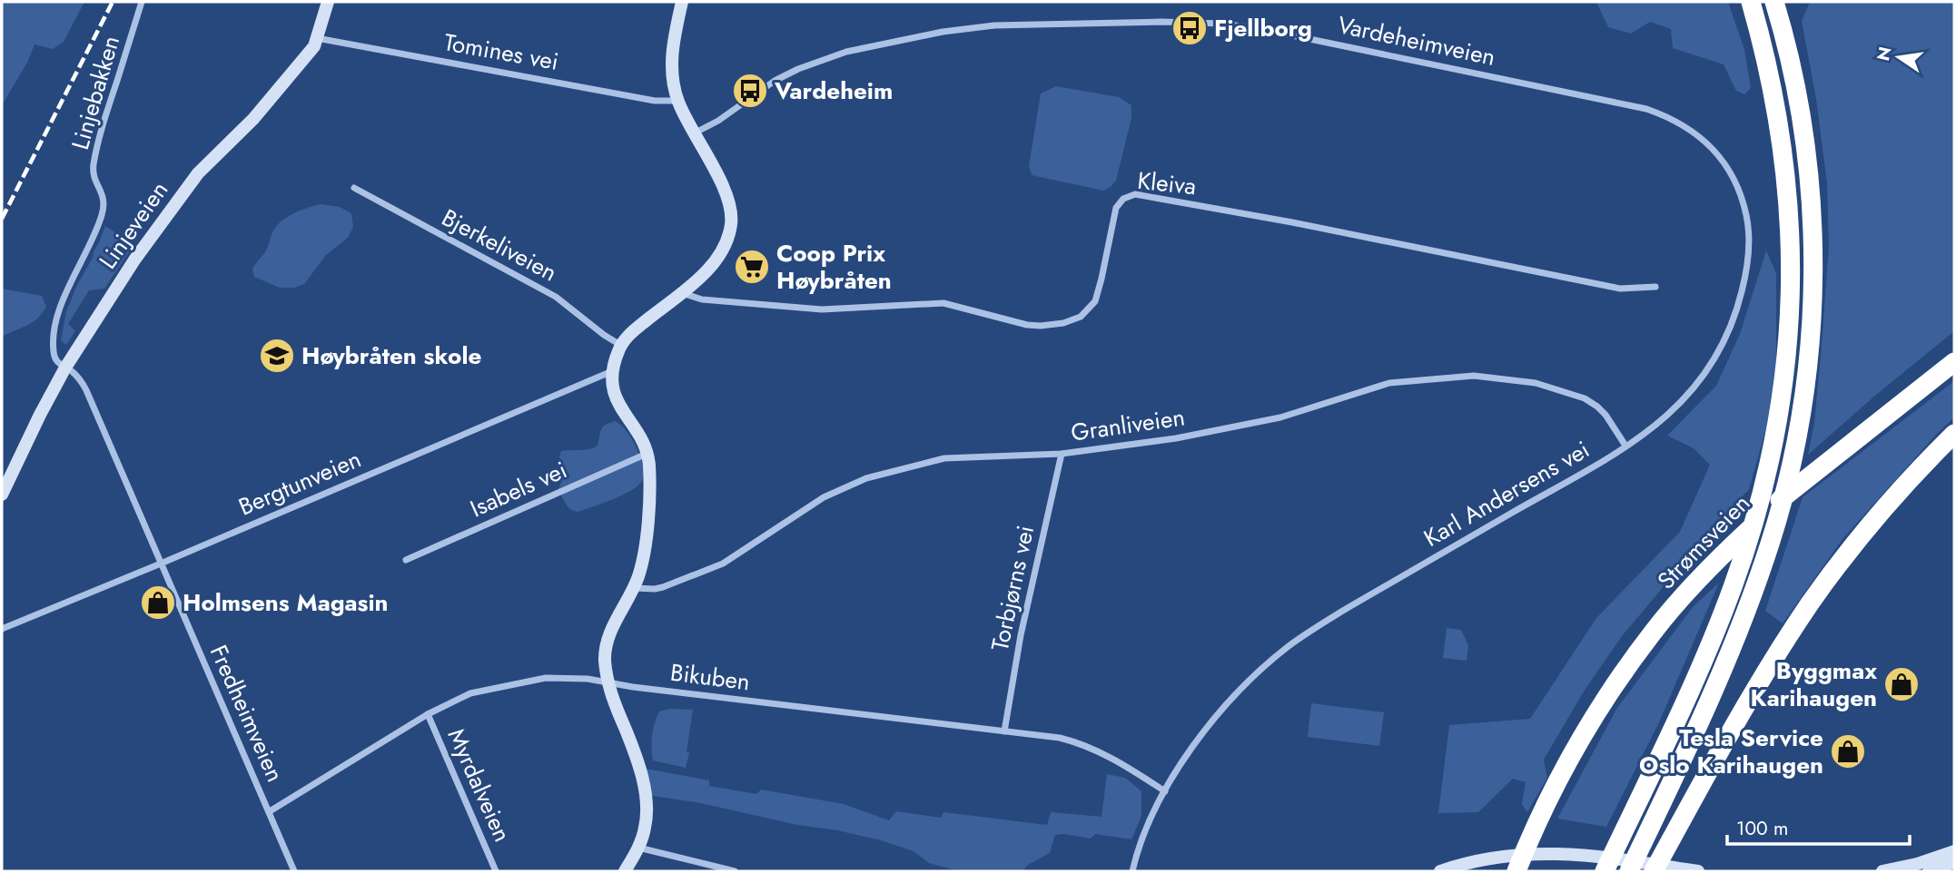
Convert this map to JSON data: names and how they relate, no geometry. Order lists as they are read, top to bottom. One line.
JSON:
{"streets":{"highway":["Strømsveien"],"street":["Vardeheimveien","Tomines vei","Linjebakken","Kleiva","Linjeveien","Bjerkeliveien","Granliveien","Bergtunveien","Isabels vei","Karl Andersens vei","Torbjørns vei","Bikuben","Fredheimveien","Myrdalveien"]},"crossings":[["Vardeheimveien","Karl Andersens vei"],["Tomines vei","Linjeveien"],["Linjebakken","Linjeveien"],["Linjebakken","Fredheimveien"],["Linjeveien","Fredheimveien"],["Granliveien","Karl Andersens vei"],["Granliveien","Torbjørns vei"],["Bergtunveien","Fredheimveien"],["Karl Andersens vei","Bikuben"],["Torbjørns vei","Bikuben"],["Bikuben","Fredheimveien"],["Bikuben","Myrdalveien"]],"places":{"bus stop":["Fjellborg","Vardeheim"],"supermarket":["Coop Prix Høybråten"],"school or university":["Høybråten skole"],"shop":["Holmsens Magasin","Byggmax Karihaugen","Tesla Service Oslo Karihaugen"]},"scale_bar":"100 m","north":"left"}
